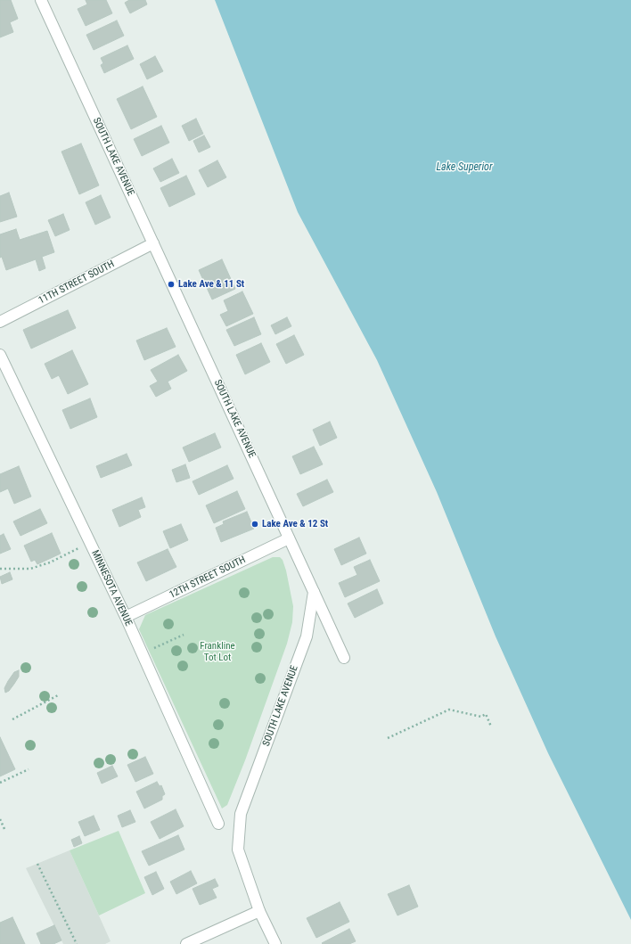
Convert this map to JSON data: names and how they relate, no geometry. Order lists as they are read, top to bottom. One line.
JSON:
{"streets":{"street":["SOUTH LAKE AVENUE","11TH STREET SOUTH","12TH STREET SOUTH","MINNESOTA AVENUE"]},"crossings":[["SOUTH LAKE AVENUE","11TH STREET SOUTH"],["SOUTH LAKE AVENUE","12TH STREET SOUTH"],["12TH STREET SOUTH","MINNESOTA AVENUE"]],"water":["Lake Superior"],"parks":["Frankline Tot Lot"],"places":["Lake Ave & 11 St","Lake Ave & 12 St"]}
